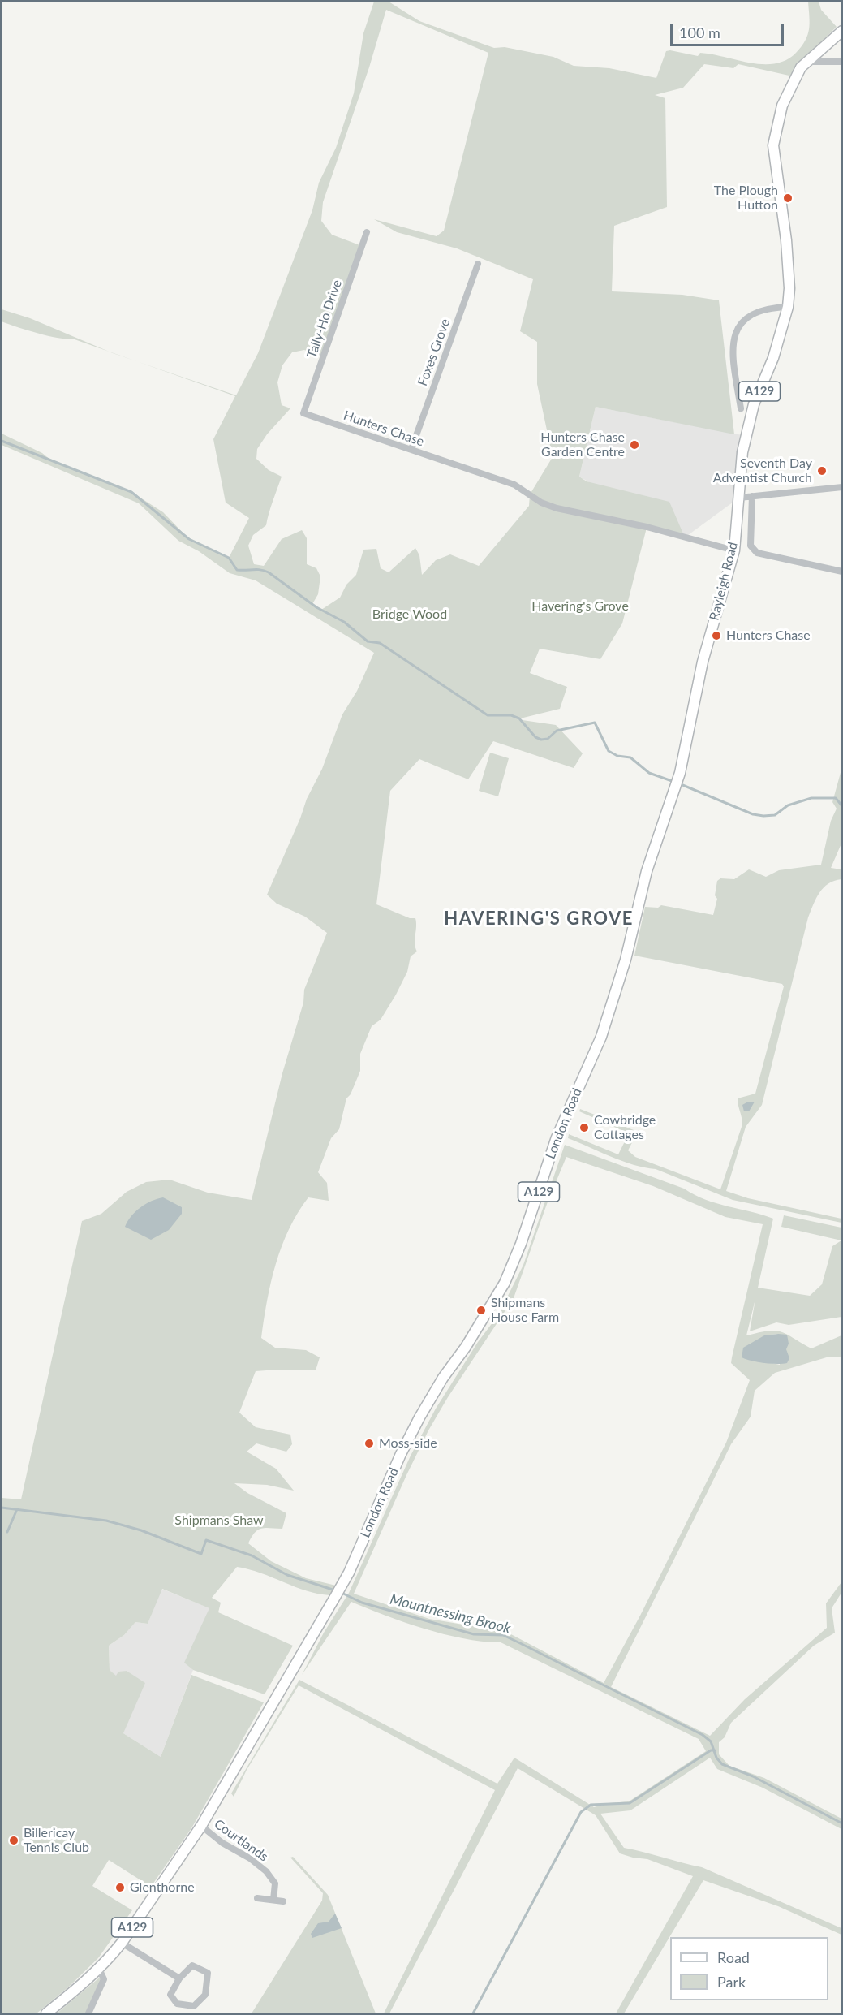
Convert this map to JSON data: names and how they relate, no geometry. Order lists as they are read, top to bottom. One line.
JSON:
{"streets":{"main road":["A129","Rayleigh Road","London Road"],"street":["Tally-Ho Drive","Foxes Grove","Hunters Chase","Courtlands"]},"crossings":[["Tally-Ho Drive","Hunters Chase"],["Foxes Grove","Hunters Chase"],["A129","London Road"],["A129","Courtlands"],["Hunters Chase","Rayleigh Road"],["Rayleigh Road","London Road"],["London Road","Courtlands"]],"districts":["HAVERING'S GROVE"],"water":["Mountnessing Brook"],"parks":["Havering's Grove","Bridge Wood","Shipmans Shaw"],"places":["The Plough Hutton","Hunters Chase Garden Centre","Seventh Day Adventist Church","Hunters Chase","Cowbridge Cottages","Shipmans House Farm","Moss-side","Billericay Tennis Club","Glenthorne"],"legend":["Road","Park"],"scale_bar":"100 m"}
